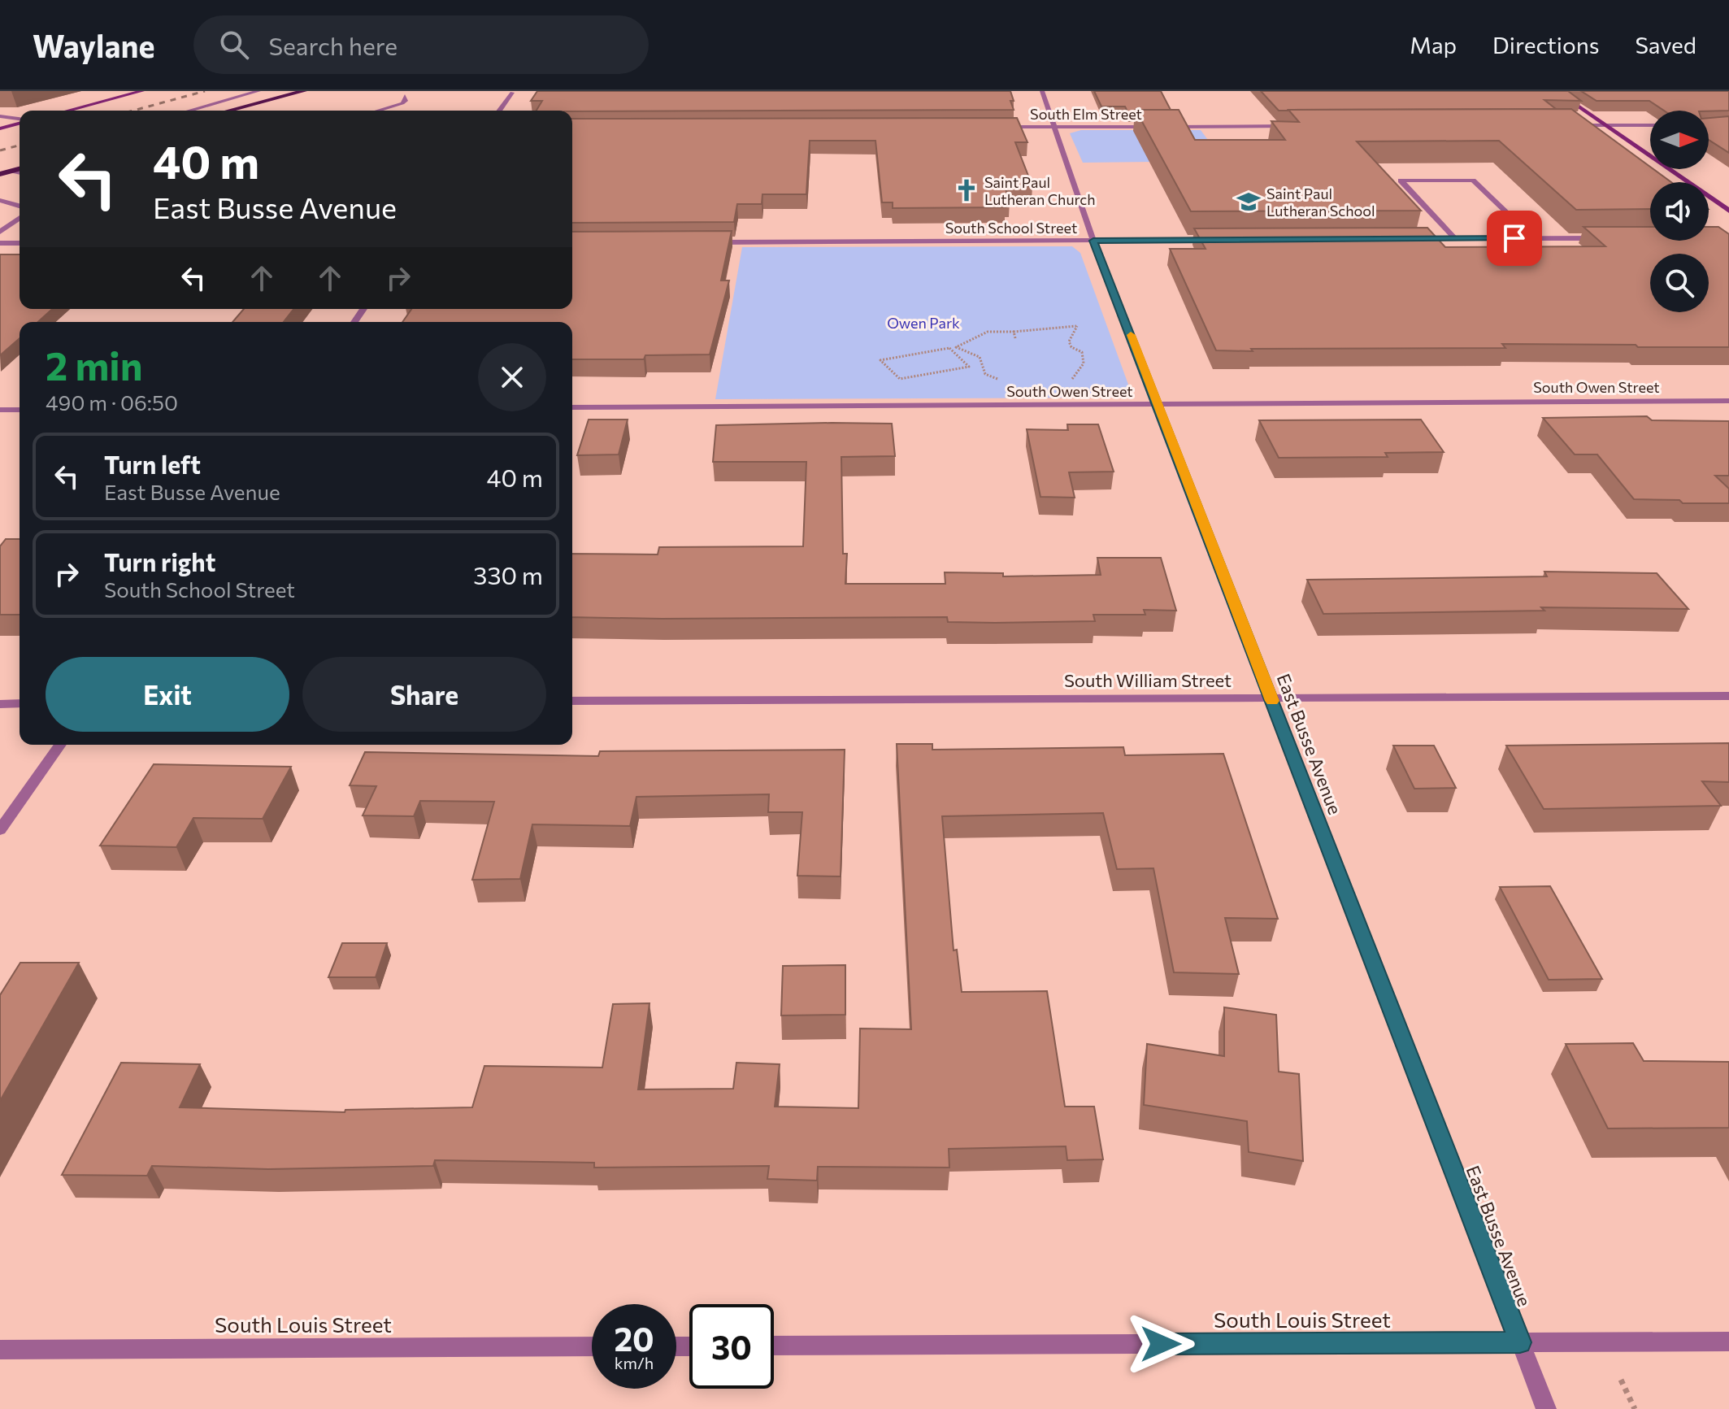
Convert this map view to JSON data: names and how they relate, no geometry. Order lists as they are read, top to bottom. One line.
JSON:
{"streets":{"street":["South Elm Street","South School Street","South Owen Street","South William Street","East Busse Avenue","South Louis Street"]},"crossings":[["South Elm Street","East Busse Avenue"],["South School Street","East Busse Avenue"],["South Owen Street","East Busse Avenue"],["South William Street","East Busse Avenue"],["East Busse Avenue","South Louis Street"]],"parks":["Owen Park"],"places":{"church":["Saint Paul Lutheran Church"],"school or university":["Saint Paul Lutheran School"]},"north":"right","page":{"header":"Waylane","search":"Search here","nav":["Map","Directions","Saved"],"turn":["40 m","East Busse Avenue"],"heading":["2 min","490 m · 06:50"],"list":[{"name":"Turn left","note":"East Busse Avenue","value":"40 m"},{"name":"Turn right","note":"South School Street","value":"330 m"}],"buttons":["Exit","Share"],"speed":"20 km/h","limit":"30"}}
